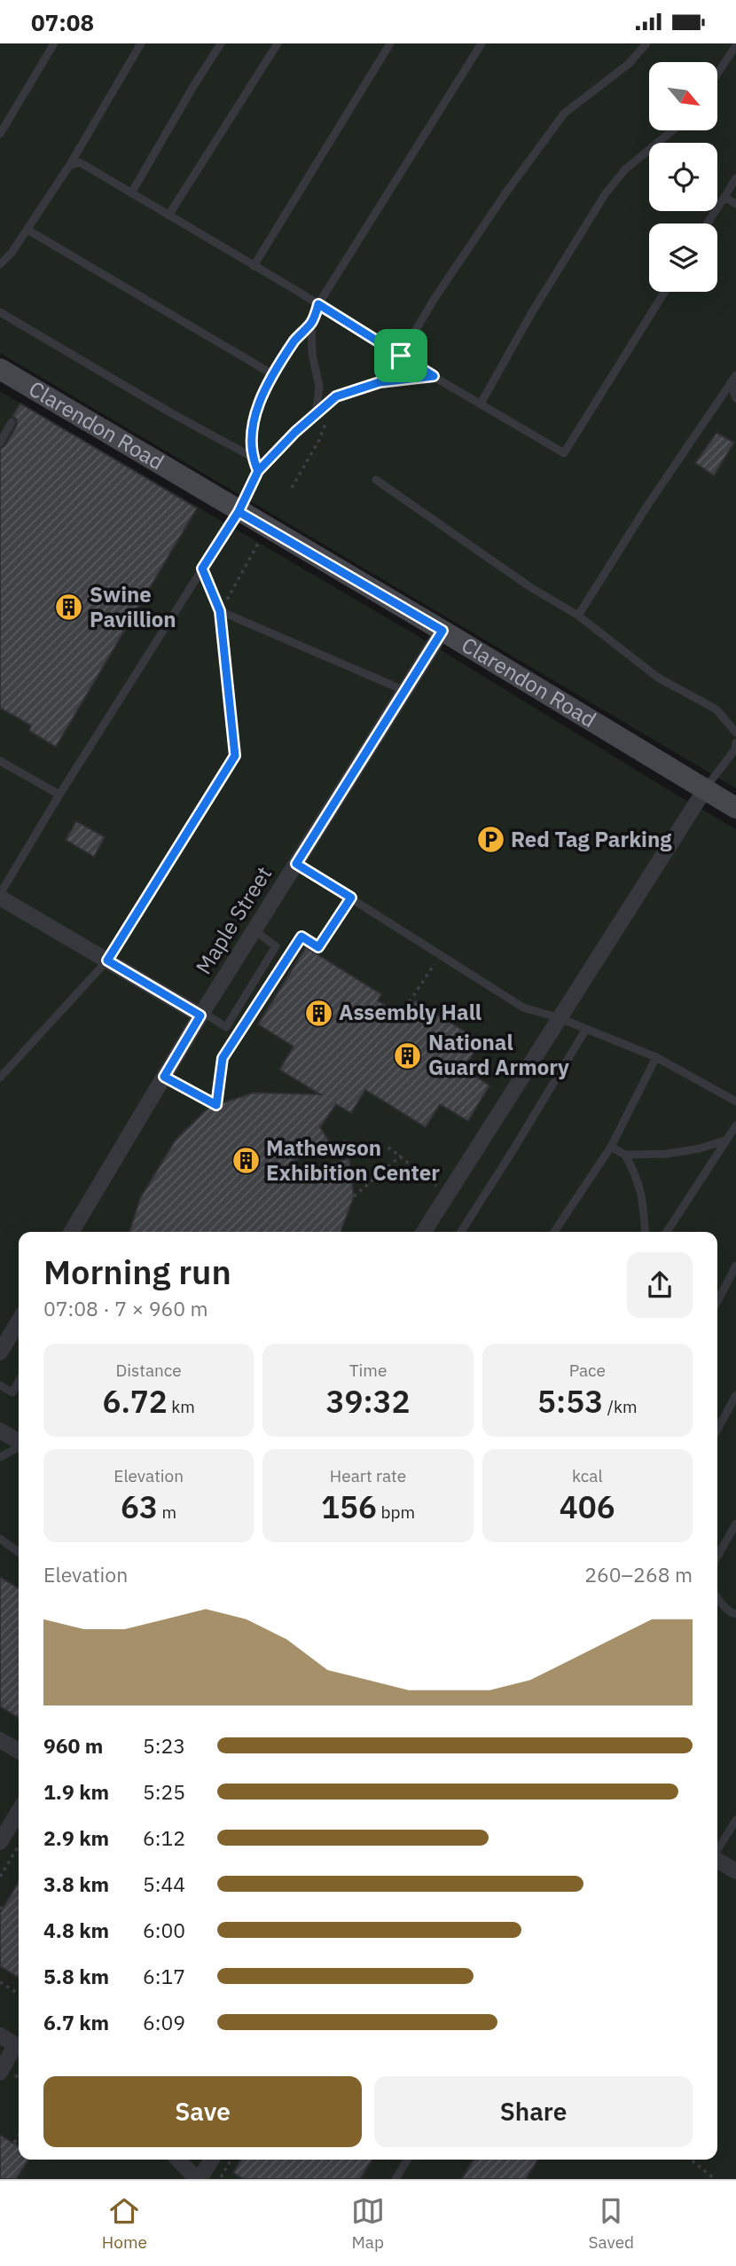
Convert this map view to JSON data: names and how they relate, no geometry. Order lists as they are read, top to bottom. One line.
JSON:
{"streets":{"street":["Clarendon Road","Maple Street"]},"crossings":[["Clarendon Road","Maple Street"]],"places":{"building":["Swine Pavillion","Assembly Hall","National Guard Armory","Mathewson Exhibition Center"],"parking":["Red Tag Parking"]},"north":"bottom right","page":{"status":"07:08","heading":["Morning run","07:08 · 7 × 960 m"],"stats":[["Distance","6.72 km"],["Time","39:32"],["Pace","5:53 /km"],["Elevation","63 m"],["Heart rate","156 bpm"],["kcal","406"]],"chart":["Elevation","260–268 m"],"list":[{"name":"960 m","note":"5:23"},{"name":"1.9 km","note":"5:25"},{"name":"2.9 km","note":"6:12"},{"name":"3.8 km","note":"5:44"},{"name":"4.8 km","note":"6:00"},{"name":"5.8 km","note":"6:17"},{"name":"6.7 km","note":"6:09"}],"buttons":["Save","Share"],"tabs":["Home","Map","Saved"]}}
